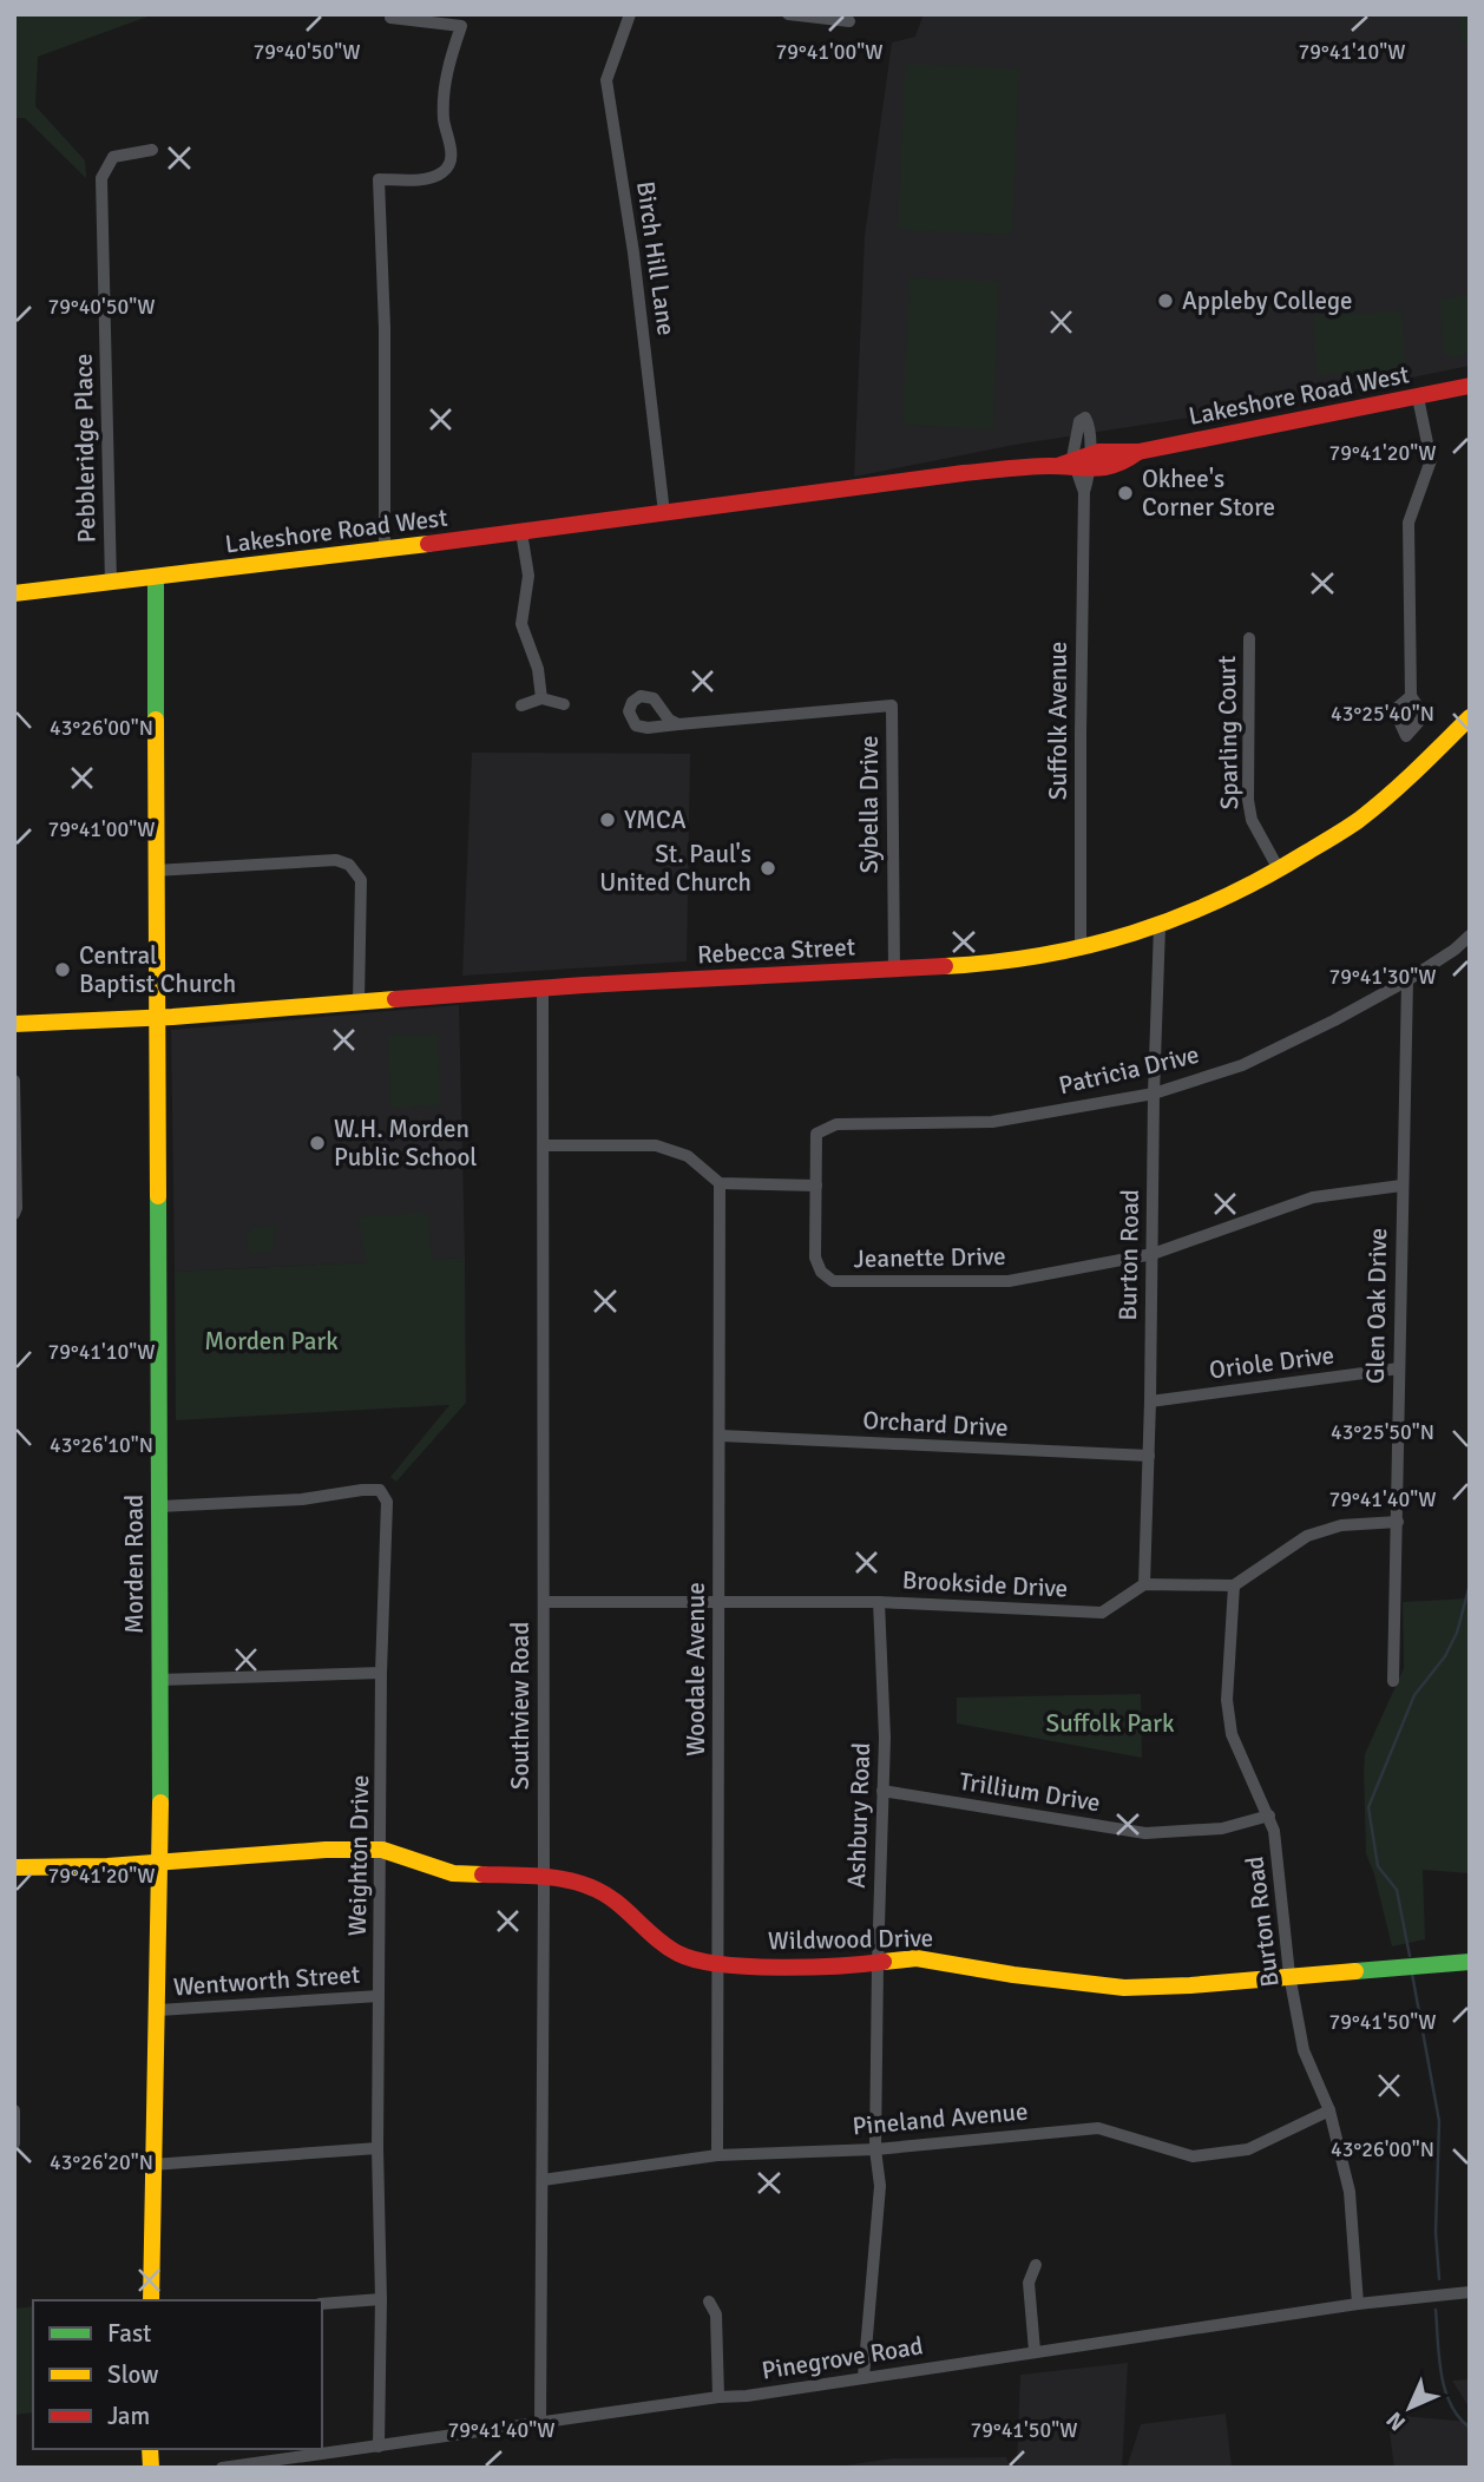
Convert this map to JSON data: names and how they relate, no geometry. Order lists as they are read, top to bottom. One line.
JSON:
{"streets":{"street":["Birch Hill Lane","Lakeshore Road West","Pebbleridge Place","Suffolk Avenue","Sparling Court","Sybella Drive","Rebecca Street","Patricia Drive","Burton Road","Jeanette Drive","Glen Oak Drive","Oriole Drive","Orchard Drive","Morden Road","Brookside Drive","Woodale Avenue","Southview Road","Trillium Drive","Ashbury Road","Weighton Drive","Wildwood Drive","Wentworth Street","Pineland Avenue","Pinegrove Road"]},"crossings":[["Birch Hill Lane","Lakeshore Road West"],["Lakeshore Road West","Pebbleridge Place"],["Lakeshore Road West","Suffolk Avenue"],["Lakeshore Road West","Morden Road"],["Suffolk Avenue","Rebecca Street"],["Sparling Court","Rebecca Street"],["Sybella Drive","Rebecca Street"],["Rebecca Street","Burton Road"],["Rebecca Street","Morden Road"],["Rebecca Street","Southview Road"],["Patricia Drive","Burton Road"],["Patricia Drive","Jeanette Drive"],["Patricia Drive","Glen Oak Drive"],["Burton Road","Jeanette Drive"],["Burton Road","Oriole Drive"],["Burton Road","Orchard Drive"],["Burton Road","Brookside Drive"],["Burton Road","Trillium Drive"],["Burton Road","Wildwood Drive"],["Burton Road","Pineland Avenue"],["Burton Road","Pinegrove Road"],["Jeanette Drive","Glen Oak Drive"],["Glen Oak Drive","Oriole Drive"],["Orchard Drive","Woodale Avenue"],["Morden Road","Weighton Drive"],["Morden Road","Wildwood Drive"],["Morden Road","Wentworth Street"],["Brookside Drive","Woodale Avenue"],["Brookside Drive","Southview Road"],["Brookside Drive","Ashbury Road"],["Woodale Avenue","Wildwood Drive"],["Woodale Avenue","Pineland Avenue"],["Southview Road","Wildwood Drive"],["Southview Road","Pineland Avenue"],["Southview Road","Pinegrove Road"],["Trillium Drive","Ashbury Road"],["Ashbury Road","Wildwood Drive"],["Ashbury Road","Pineland Avenue"],["Ashbury Road","Pinegrove Road"],["Weighton Drive","Wildwood Drive"],["Weighton Drive","Wentworth Street"],["Weighton Drive","Pinegrove Road"]],"parks":["Morden Park","Suffolk Park"],"places":["Appleby College","Okhee's Corner Store","YMCA","St. Paul's United Church","Central Baptist Church","W.H. Morden Public School"],"legend":["Fast","Slow","Jam"],"north":"bottom left","coordinates":["79°40'50\"W","79°41'00\"W","79°41'10\"W","79°41'20\"W","43°25'40\"N","43°26'00\"N","79°41'30\"W","43°25'50\"N","43°26'10\"N","79°41'40\"W","79°41'50\"W","43°26'20\"N"]}
